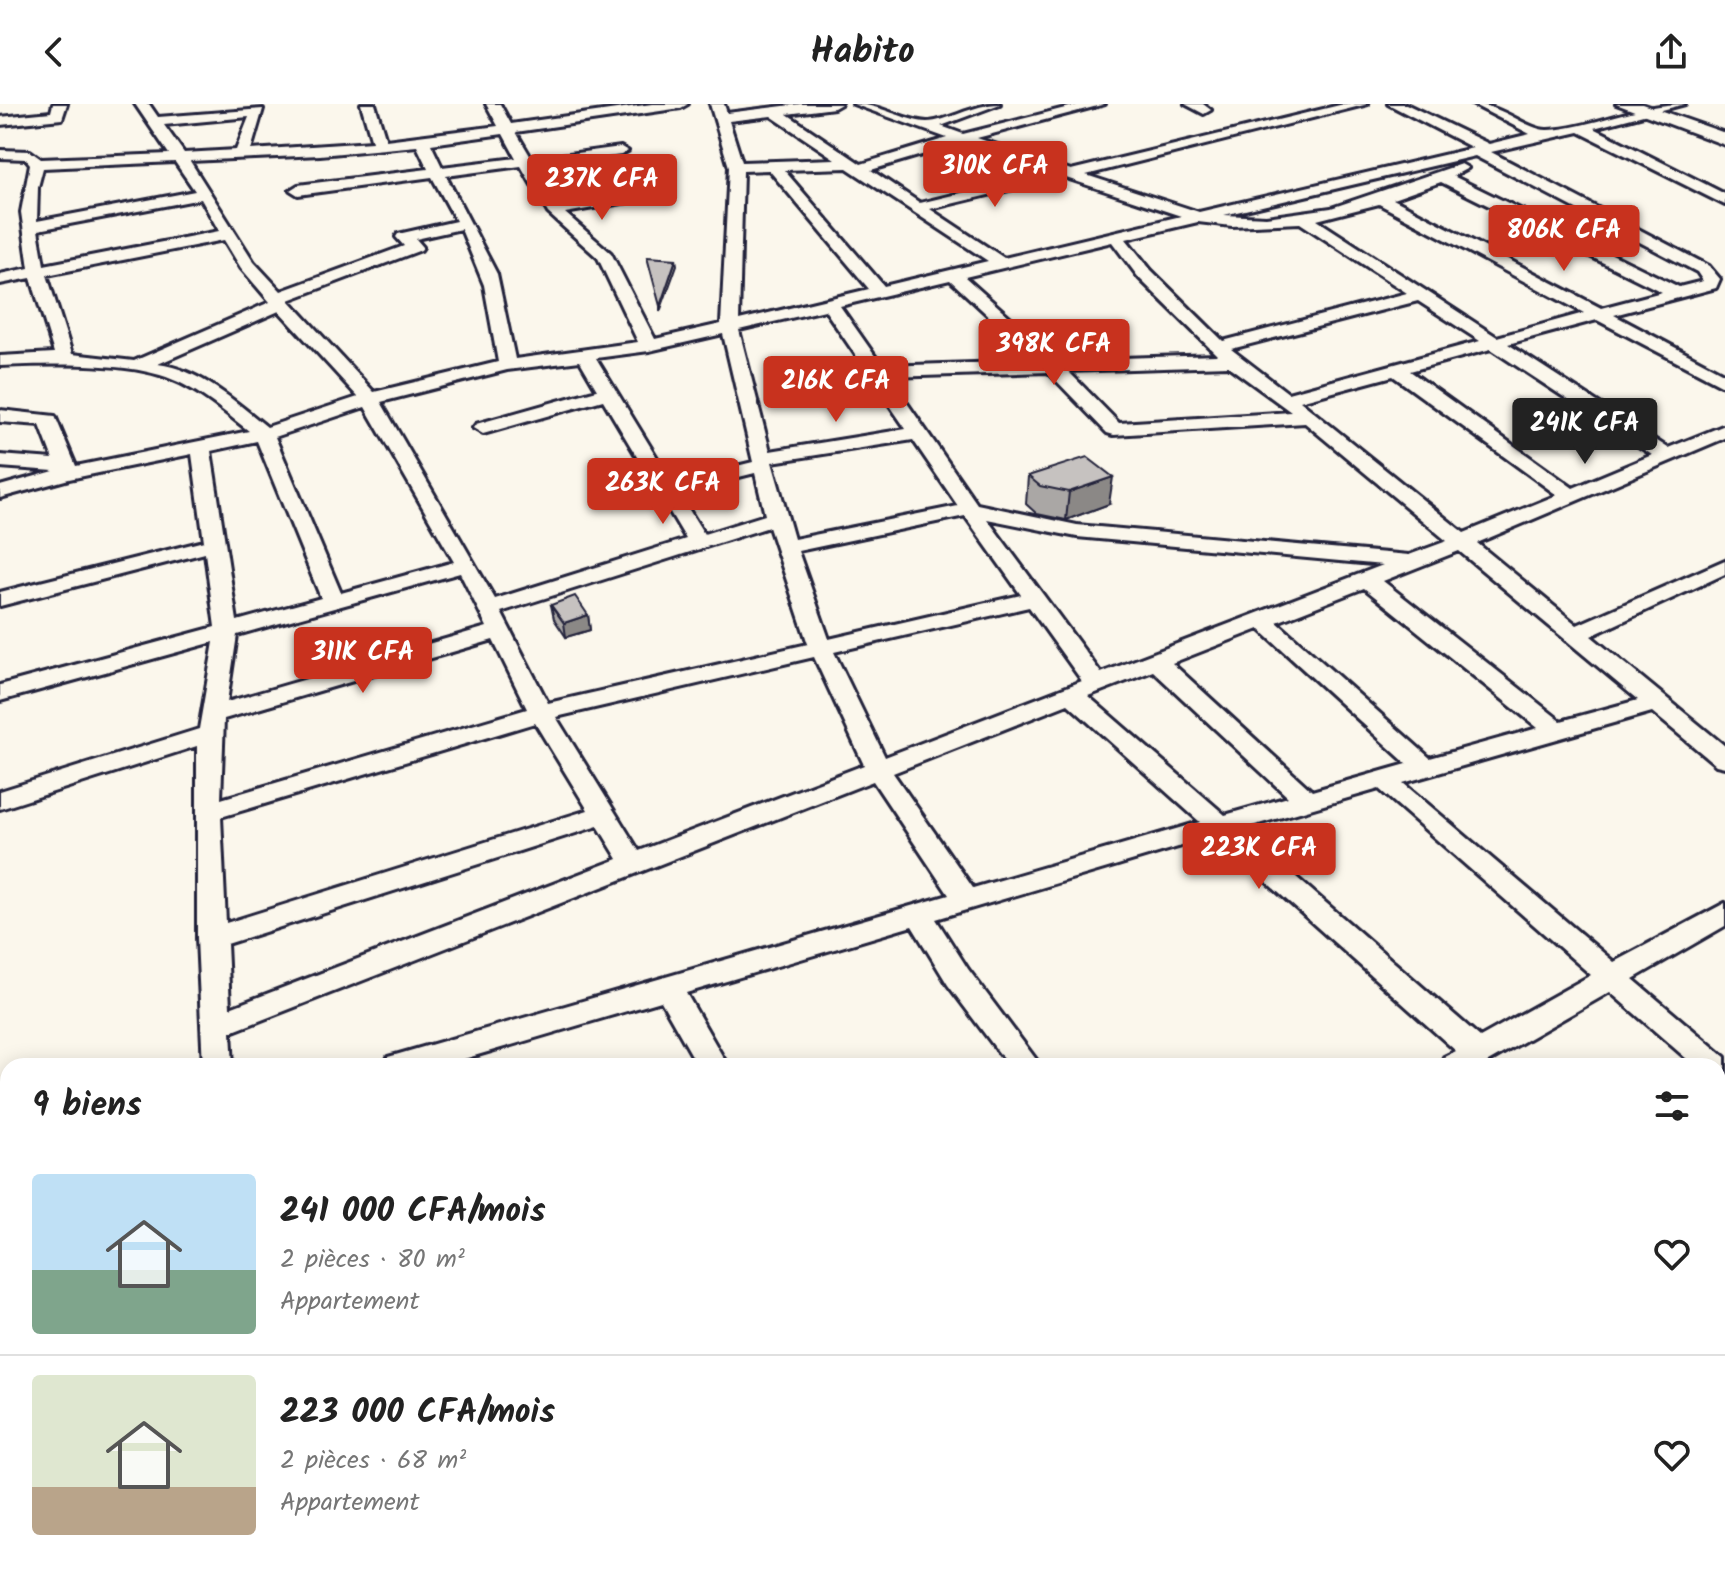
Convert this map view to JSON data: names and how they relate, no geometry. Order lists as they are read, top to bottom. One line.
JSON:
{"page":{"header":"Habito","price":["310K CFA","237K CFA","806K CFA","398K CFA","216K CFA","241K CFA","263K CFA","311K CFA","223K CFA"],"heading":"9 biens","list":[{"name":"241 000 CFA/mois","note":"2 pièces · 80 m² · Appartement"},{"name":"223 000 CFA/mois","note":"2 pièces · 68 m² · Appartement"}]}}
